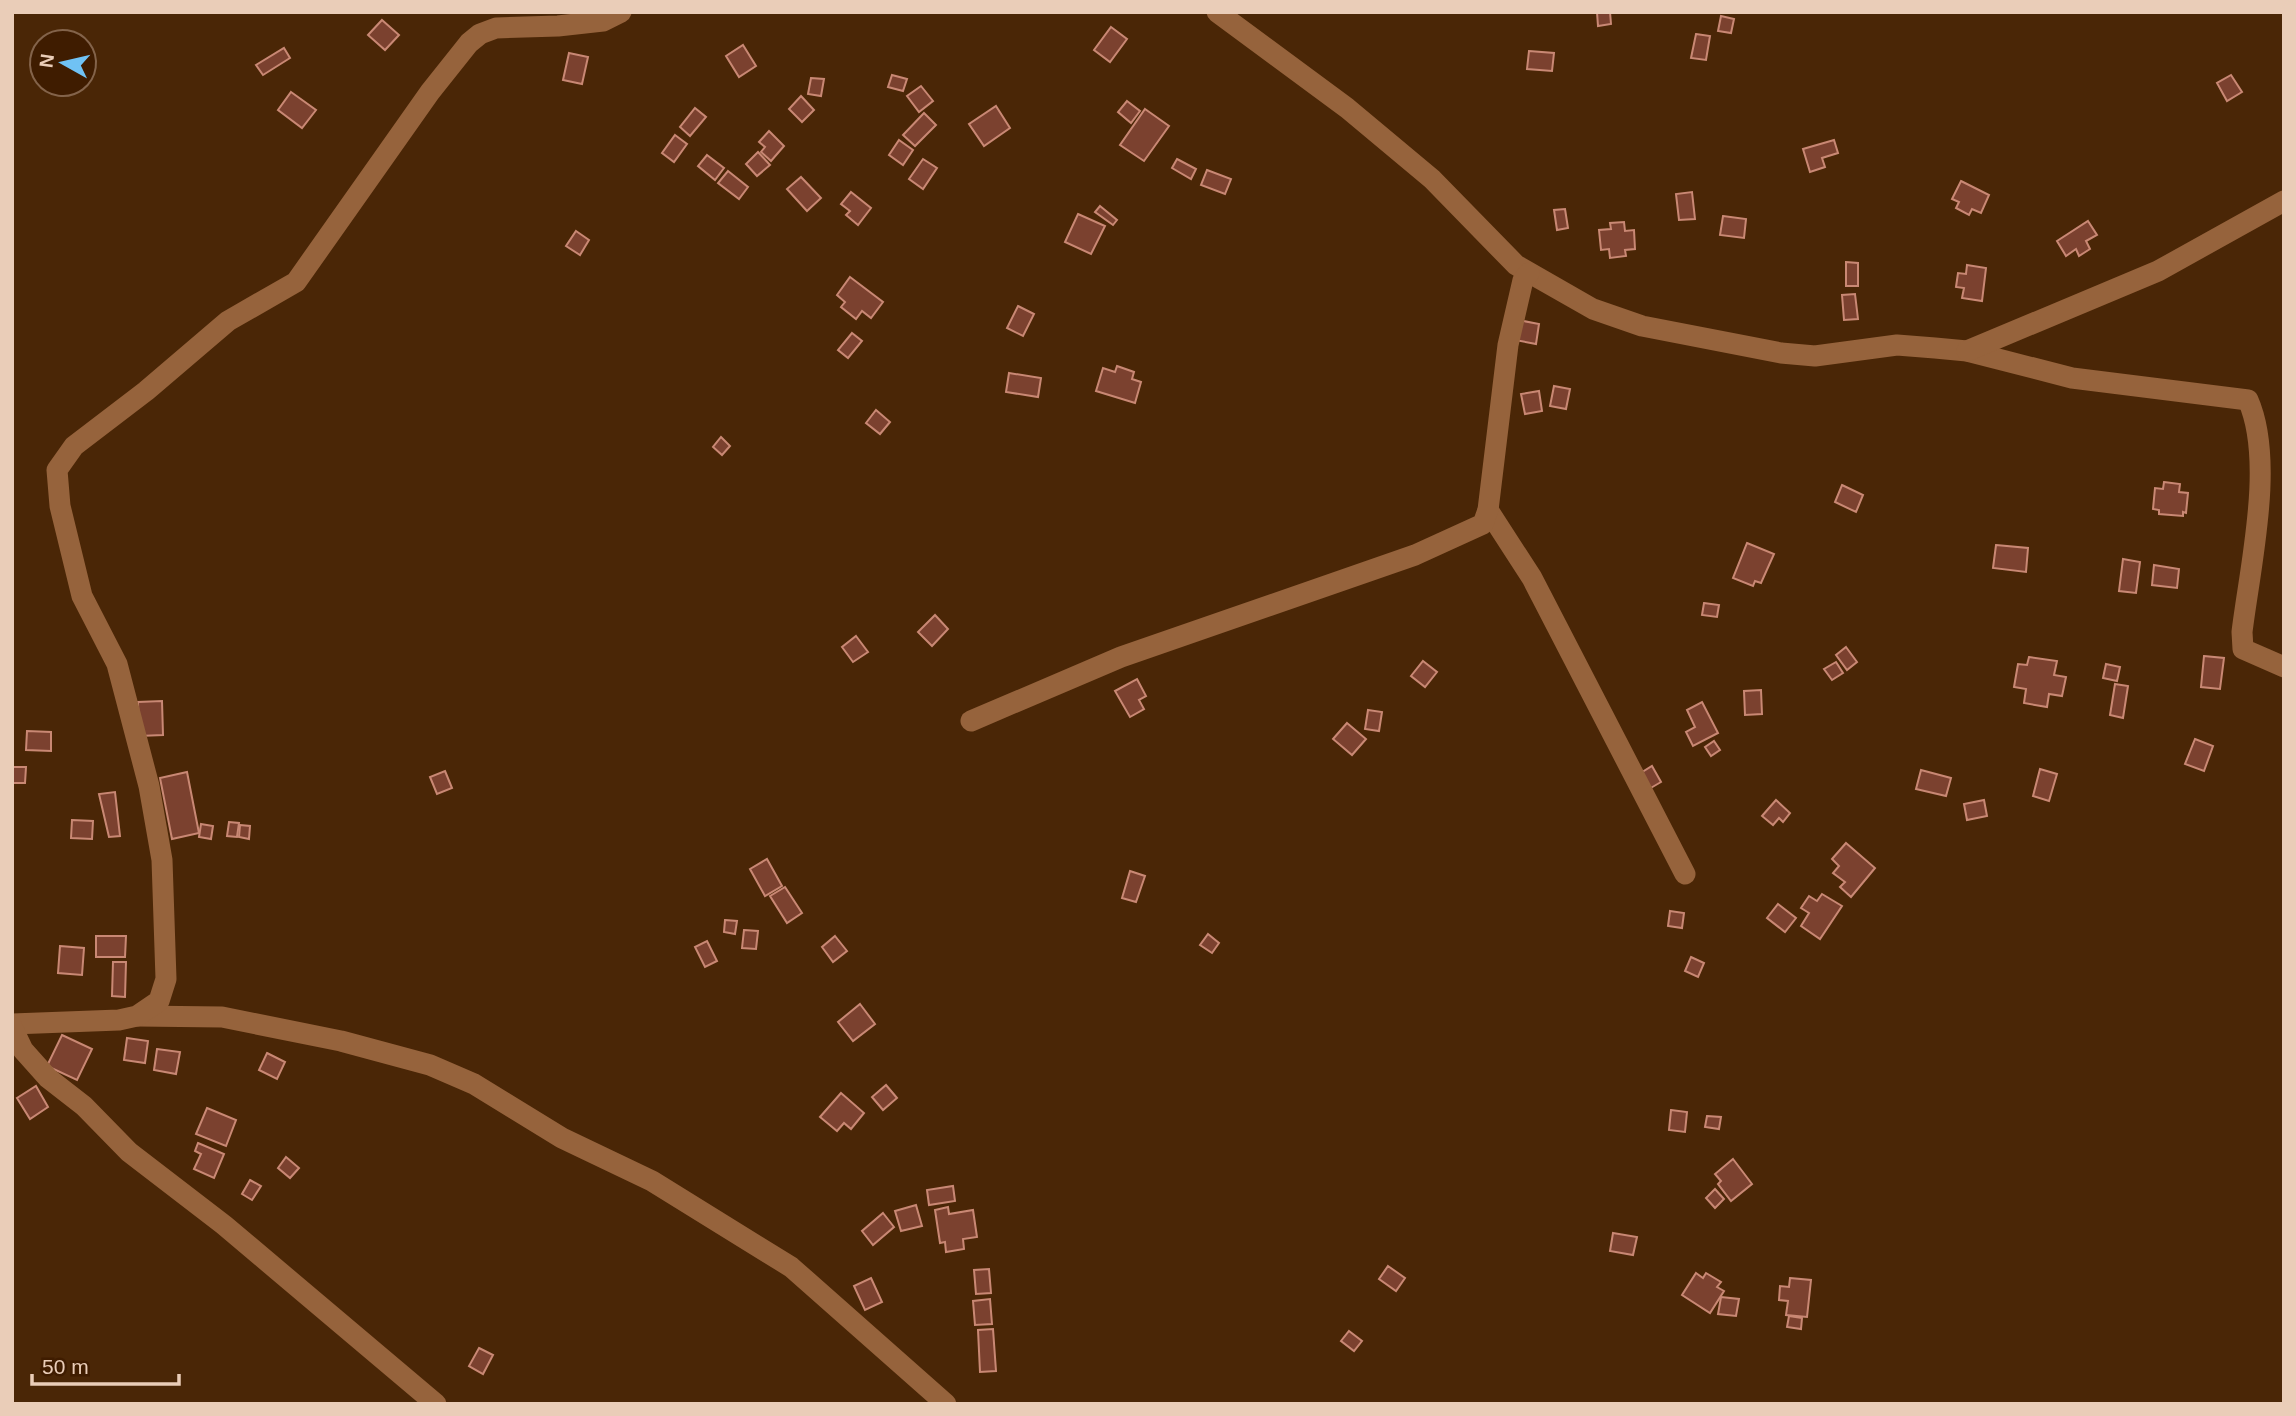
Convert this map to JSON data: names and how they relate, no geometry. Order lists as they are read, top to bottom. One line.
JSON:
{"scale_bar":"50 m","north":"left"}
